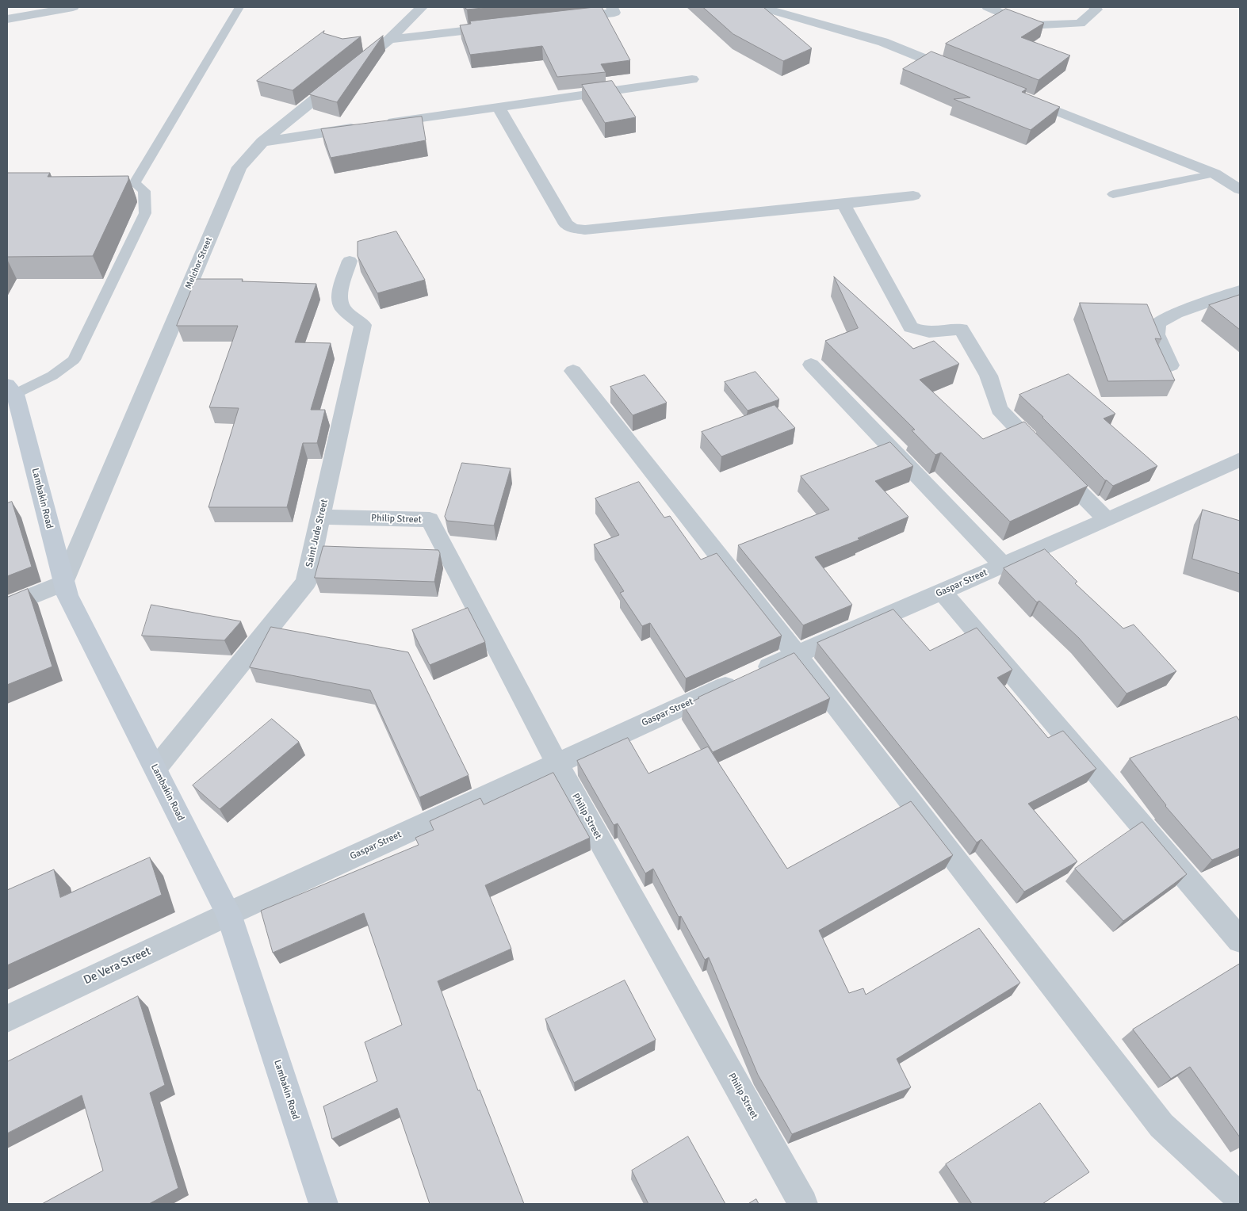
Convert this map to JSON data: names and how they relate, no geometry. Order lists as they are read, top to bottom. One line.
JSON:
{"streets":{"main road":["Lambakin Road"],"street":["Melchor Street","Philip Street","Saint Jude Street","Gaspar Street","De Vera Street"]},"crossings":[["Melchor Street","Lambakin Road"],["Lambakin Road","Saint Jude Street"],["Lambakin Road","Gaspar Street"],["Lambakin Road","De Vera Street"],["Philip Street","Saint Jude Street"],["Philip Street","Gaspar Street"],["Gaspar Street","De Vera Street"]]}
